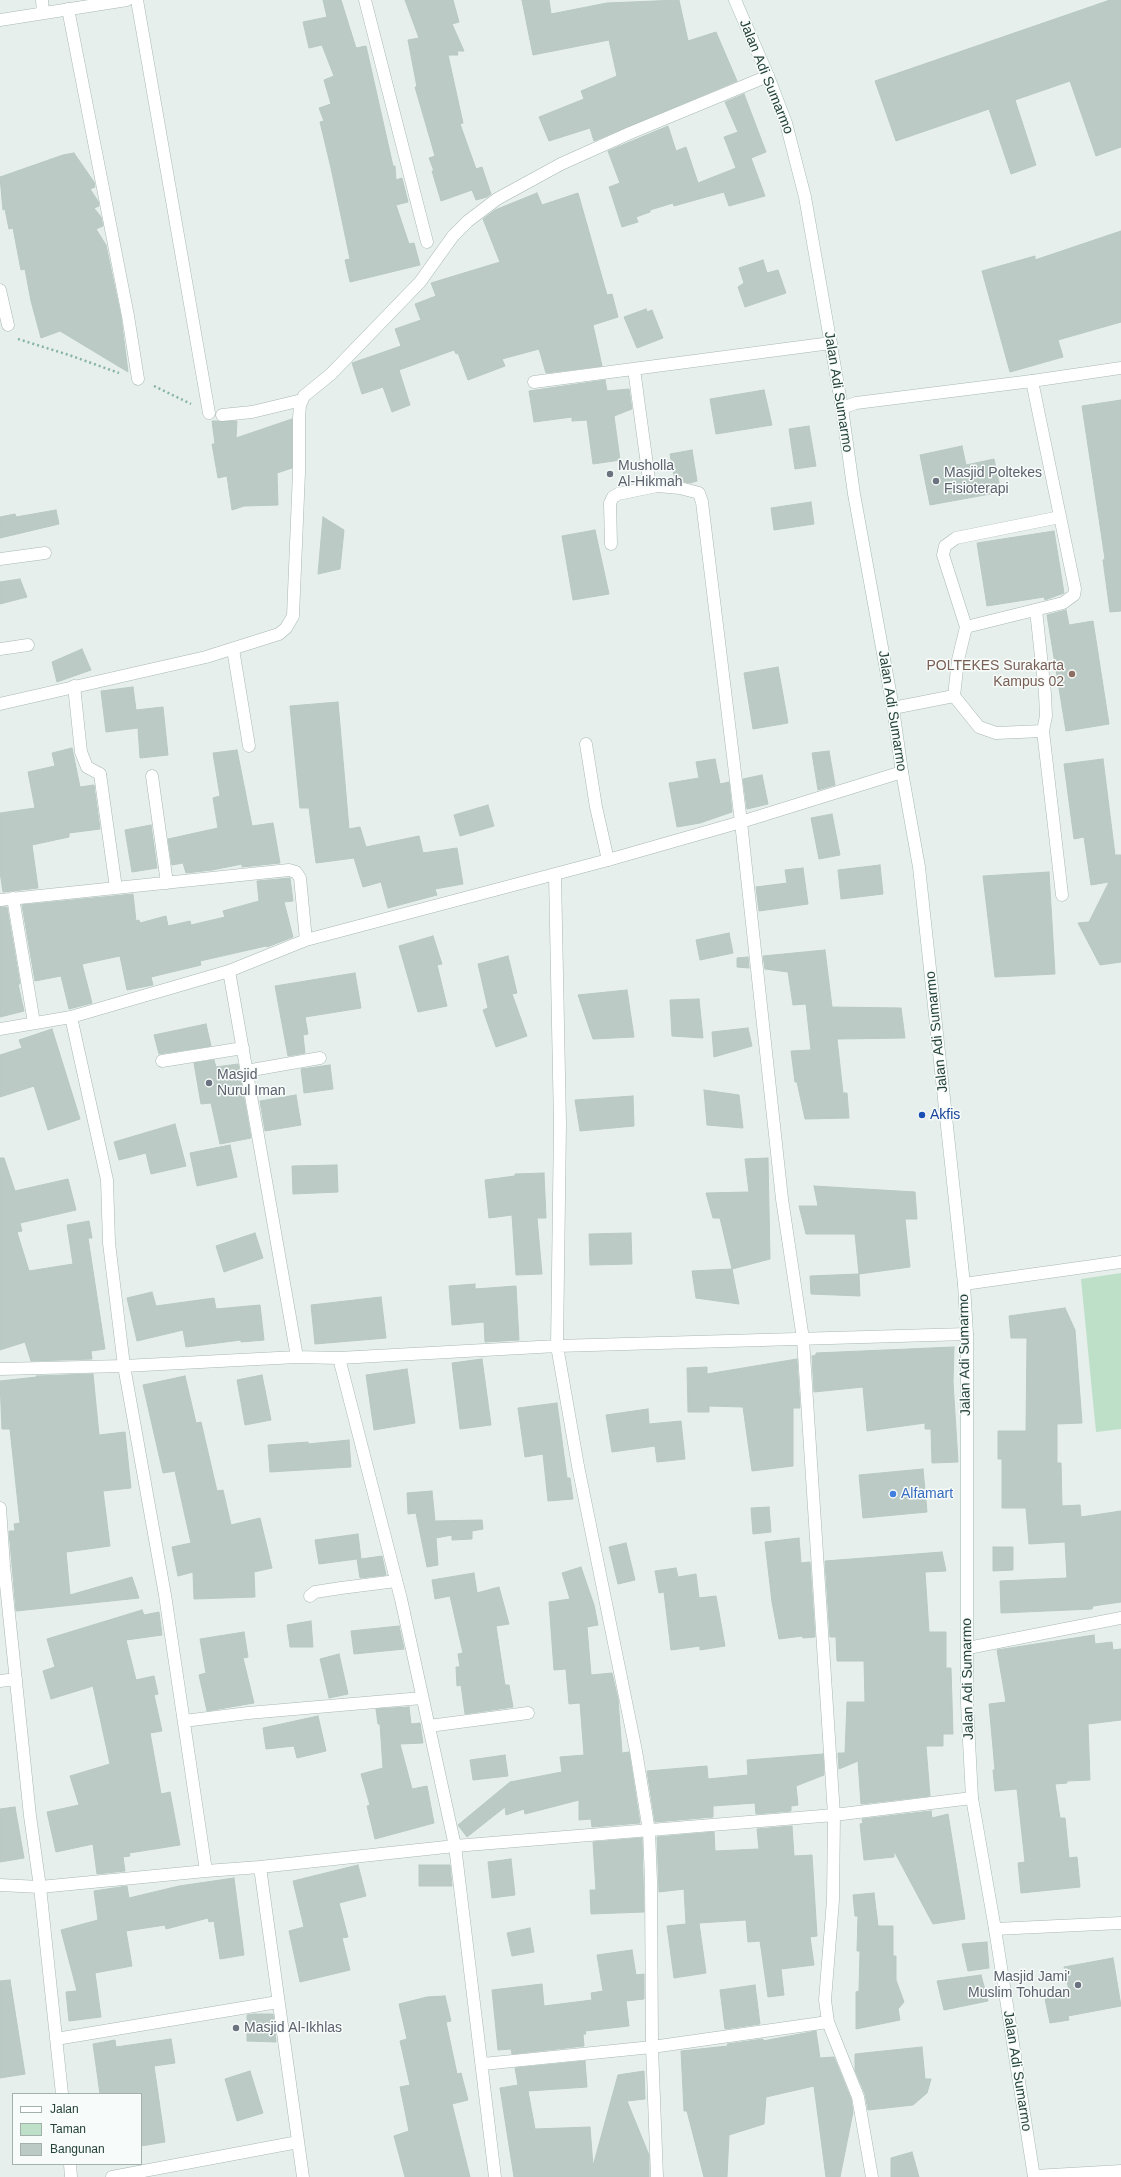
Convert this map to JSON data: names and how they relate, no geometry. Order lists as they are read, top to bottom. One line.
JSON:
{"streets":{"street":["Jalan Adi Sumarmo"]},"places":["Musholla Al-Hikmah","Masjid Poltekes Fisioterapi","POLTEKES Surakarta Kampus 02","Masjid Nurul Iman","Akfis","Alfamart","Masjid Jami' Muslim Tohudan","Masjid Al-Ikhlas"],"legend":["Jalan","Taman","Bangunan"]}
